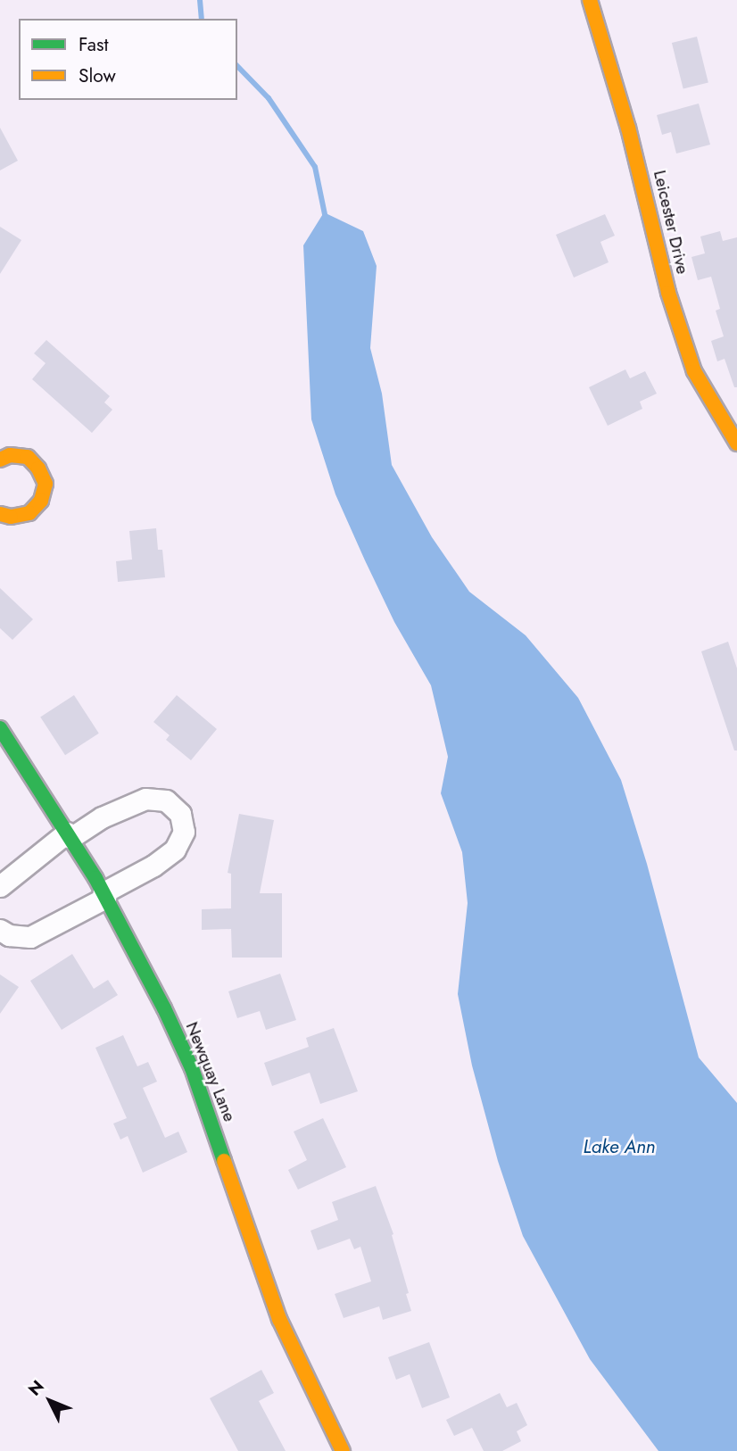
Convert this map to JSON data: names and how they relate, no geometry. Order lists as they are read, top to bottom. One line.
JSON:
{"streets":{"street":["Leicester Drive","Newquay Lane"]},"water":["Lake Ann"],"legend":["Fast","Slow"],"north":"top left"}
